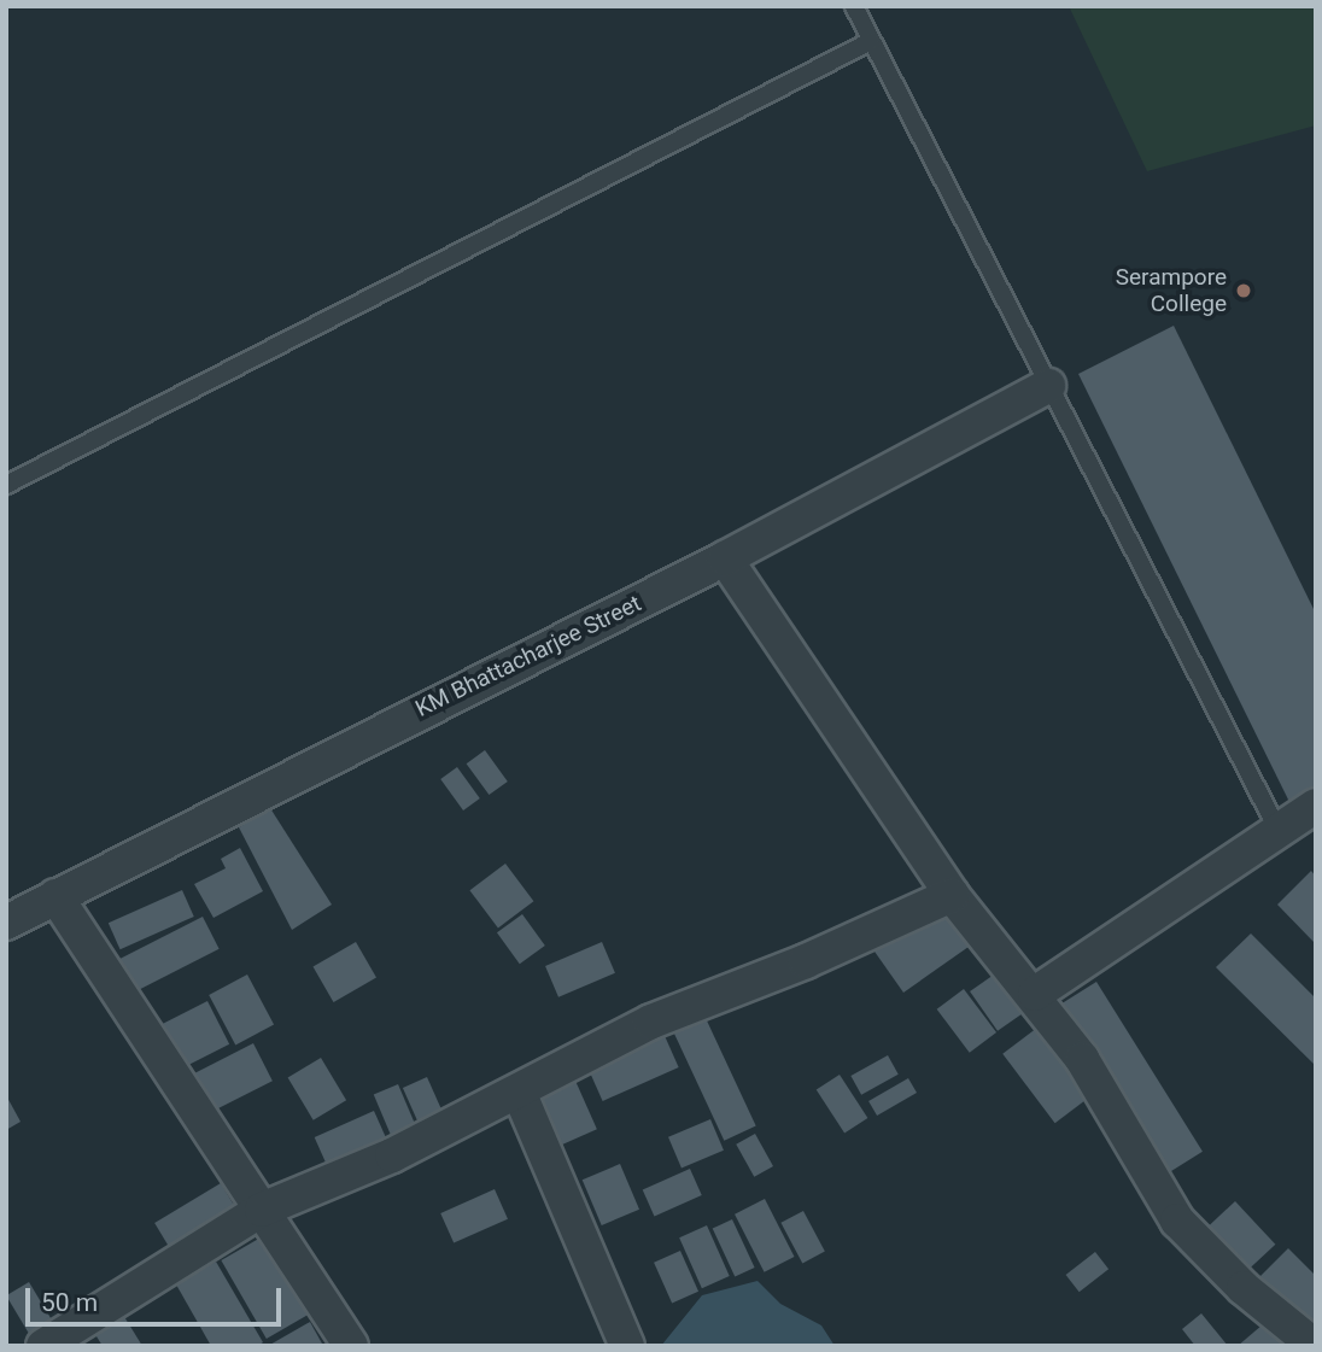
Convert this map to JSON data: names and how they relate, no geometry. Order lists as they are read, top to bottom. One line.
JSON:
{"streets":{"street":["KM Bhattacharjee Street"]},"places":["Serampore College"],"scale_bar":"50 m"}
